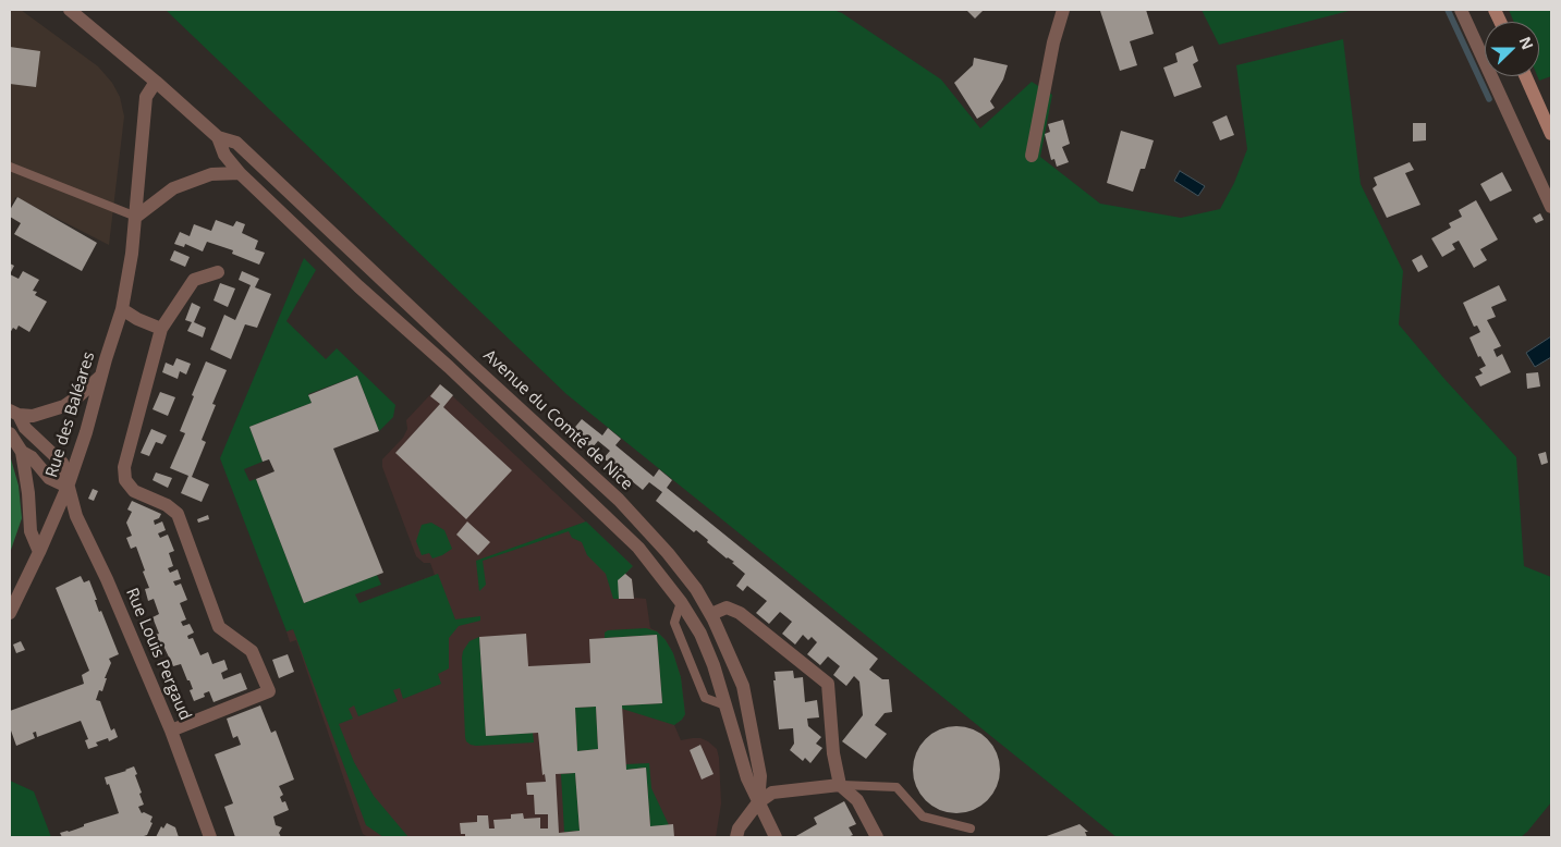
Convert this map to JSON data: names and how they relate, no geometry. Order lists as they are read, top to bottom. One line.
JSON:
{"streets":{"street":["Rue des Baléares","Avenue du Comté de Nice","Rue Louis Pergaud"]},"crossings":[["Rue des Baléares","Avenue du Comté de Nice"],["Rue des Baléares","Rue Louis Pergaud"]],"north":"right"}
